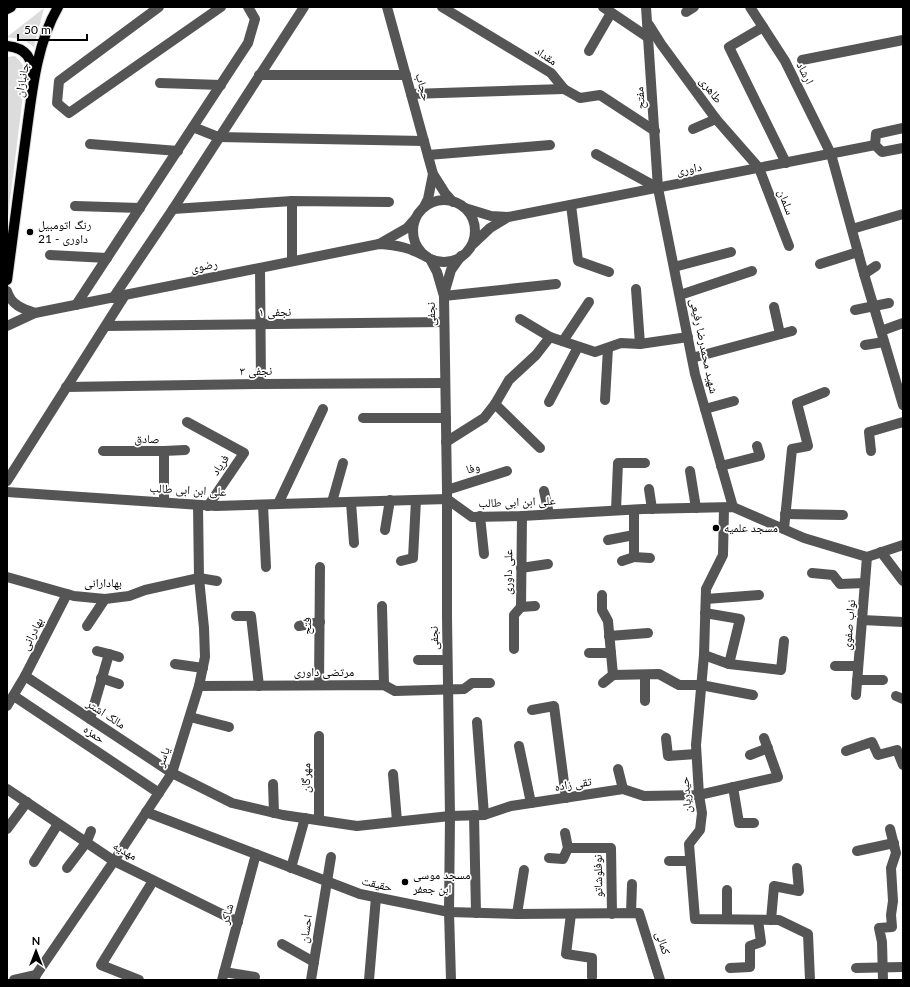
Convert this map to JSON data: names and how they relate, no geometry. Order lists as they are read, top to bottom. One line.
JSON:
{"streets":{"main road":["جانبازان"],"street":["مقداد","ارشاد","حجاب","طاهری","مفتح","داوری","سلمان","رضوی","نجفی ۱","نجفی","شهید محمدرضا رفیعی","نجفی ۳","صادق","فریاد","وفا","علی ابن ابی طالب","علی داوری","بهادارانی","نواب صفوی","فتح","بهادرانی","مرتضی داوری","مالک اشتر","حمزه","یاسر","مهرگان","تقی زاده","حیدریان","مهدیه","نوفلوشاتو","حقیقت","شاکر","احسان","کمالی"]},"crossings":[["مقداد","مفتح"],["ارشاد","داوری"],["طاهری","مفتح"],["طاهری","داوری"],["طاهری","سلمان"],["مفتح","داوری"],["مفتح","شهید محمدرضا رفیعی"],["داوری","سلمان"],["داوری","شهید محمدرضا رفیعی"],["نجفی ۱","نجفی"],["نجفی","نجفی ۳"],["نجفی","وفا"],["نجفی","علی ابن ابی طالب"],["نجفی","مرتضی داوری"],["نجفی","تقی زاده"],["نجفی","حقیقت"],["شهید محمدرضا رفیعی","علی ابن ابی طالب"],["شهید محمدرضا رفیعی","حیدریان"],["صادق","علی ابن ابی طالب"],["فریاد","علی ابن ابی طالب"],["وفا","علی ابن ابی طالب"],["علی ابن ابی طالب","علی داوری"],["علی ابن ابی طالب","نواب صفوی"],["علی ابن ابی طالب","یاسر"],["علی ابن ابی طالب","حیدریان"],["بهادارانی","بهادرانی"],["بهادارانی","یاسر"],["فتح","مرتضی داوری"],["بهادرانی","مالک اشتر"],["بهادرانی","حمزه"],["مرتضی داوری","یاسر"],["مالک اشتر","یاسر"],["مالک اشتر","تقی زاده"],["حمزه","یاسر"],["یاسر","مهدیه"],["یاسر","حقیقت"],["مهرگان","تقی زاده"],["تقی زاده","حیدریان"],["مهدیه","شاکر"],["نوفلوشاتو","حقیقت"],["حقیقت","شاکر"],["حقیقت","احسان"],["حقیقت","کمالی"]],"places":["رنگ اتومبیل 21 - داوری","مسجد علمیه","مسجد موسی ابن جعفر"],"scale_bar":"50 m","north":"top"}
